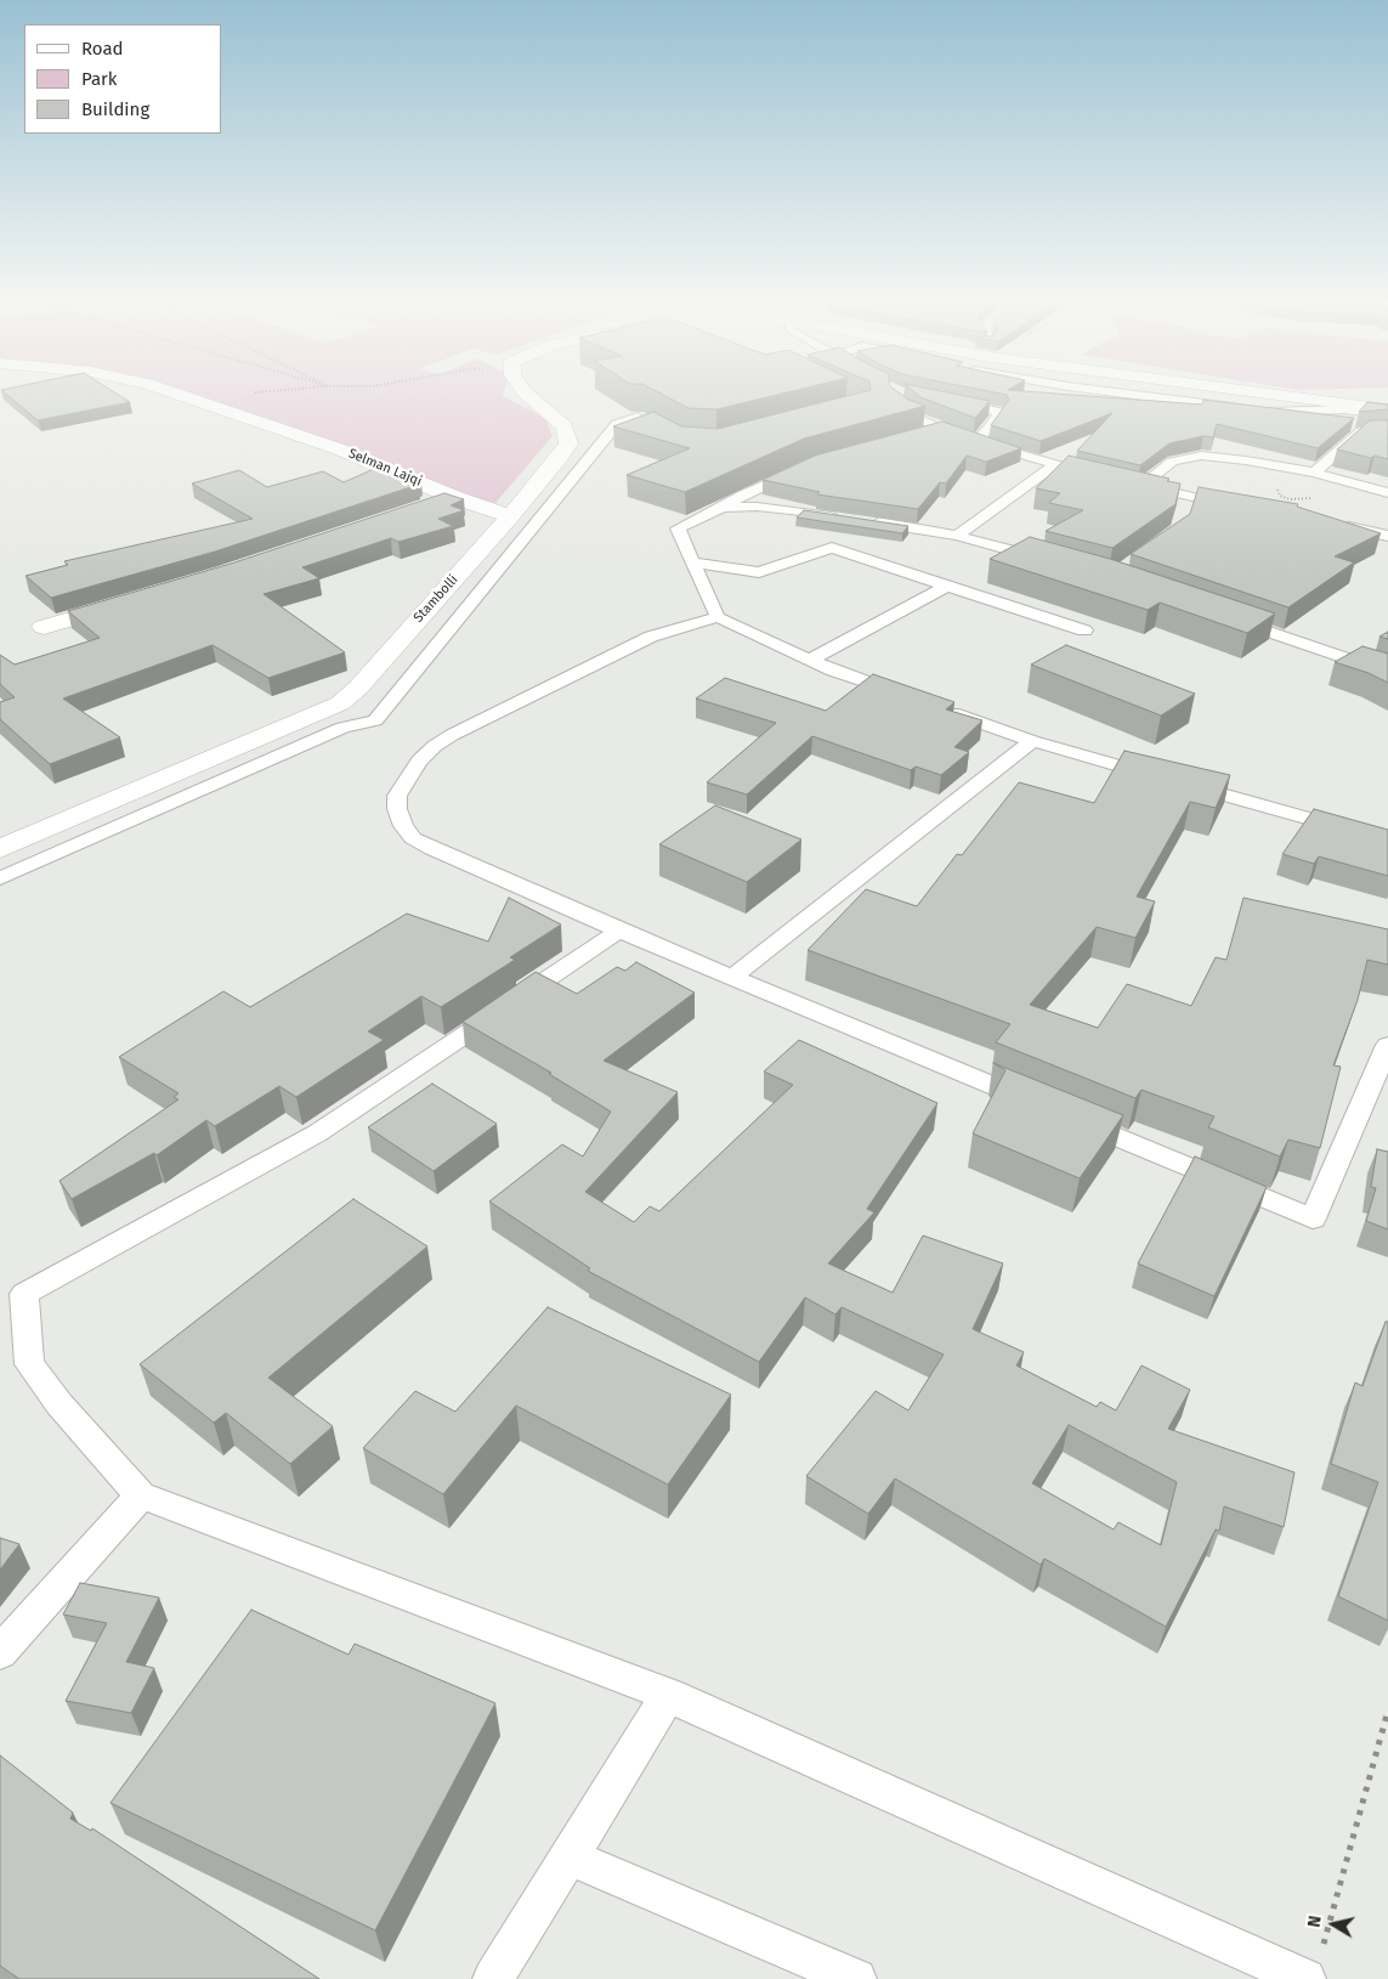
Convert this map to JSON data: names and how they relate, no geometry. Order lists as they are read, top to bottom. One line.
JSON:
{"streets":{"street":["Selman Lajqi","Stambolli"]},"crossings":[["Selman Lajqi","Stambolli"]],"legend":["Road","Park","Building"],"north":"left"}
